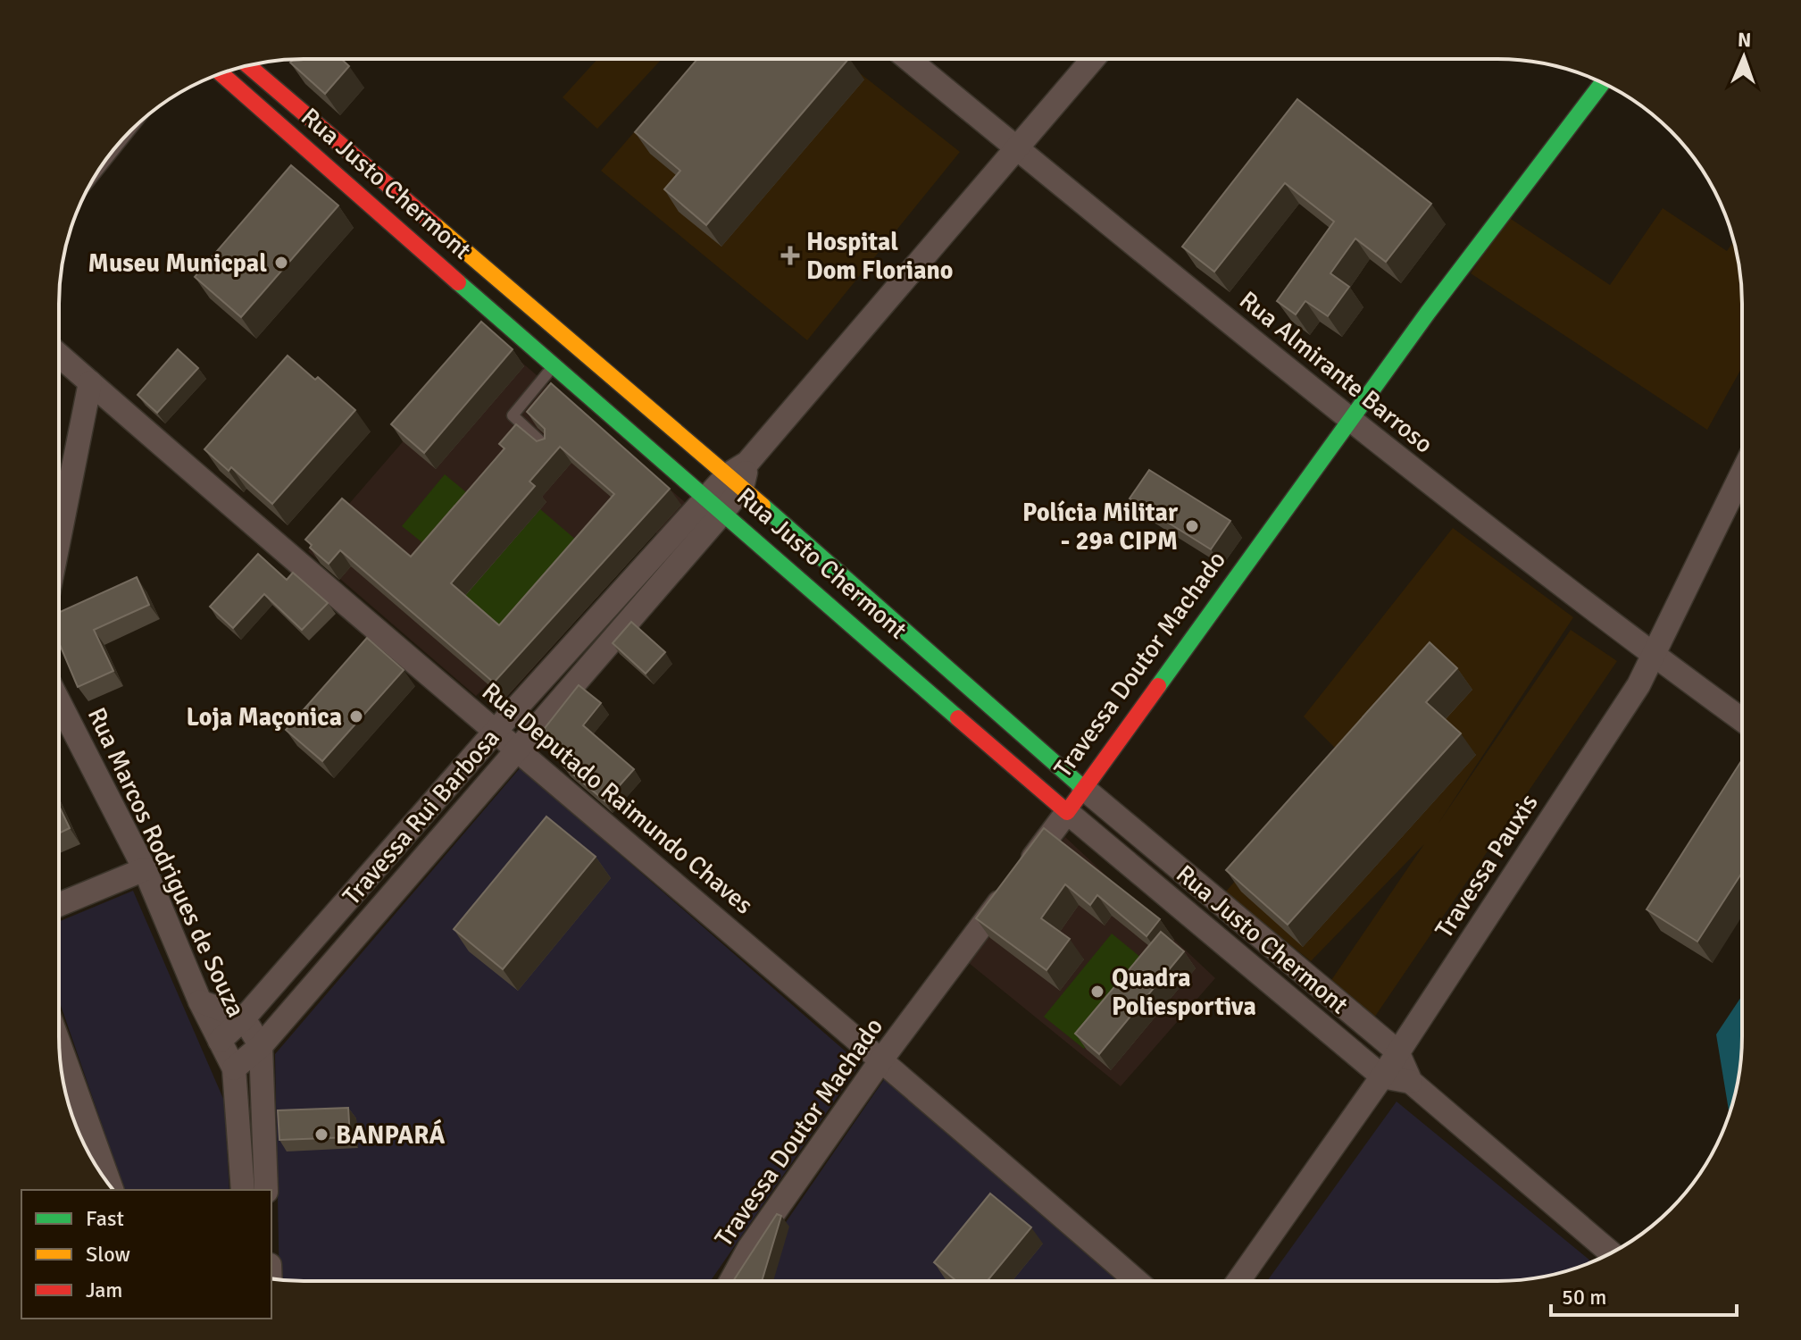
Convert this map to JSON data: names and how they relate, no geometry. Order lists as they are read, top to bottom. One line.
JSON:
{"streets":{"street":["Rua Justo Chermont","Rua Almirante Barroso","Travessa Doutor Machado","Rua Deputado Raimundo Chaves","Travessa Rui Barbosa","Rua Marcos Rodrigues de Souza","Travessa Pauxis"]},"crossings":[["Rua Justo Chermont","Travessa Doutor Machado"],["Rua Justo Chermont","Travessa Rui Barbosa"],["Rua Justo Chermont","Travessa Pauxis"],["Rua Almirante Barroso","Travessa Doutor Machado"],["Rua Almirante Barroso","Travessa Rui Barbosa"],["Rua Almirante Barroso","Travessa Pauxis"],["Travessa Doutor Machado","Rua Deputado Raimundo Chaves"],["Rua Deputado Raimundo Chaves","Travessa Rui Barbosa"],["Travessa Rui Barbosa","Rua Marcos Rodrigues de Souza"]],"places":{"health":["Hospital Dom Floriano"],"other":["Museu Municpal","Polícia Militar - 29ª CIPM","Loja Maçonica","Quadra Poliesportiva","BANPARÁ"]},"legend":["Fast","Slow","Jam"],"scale_bar":"50 m","north":"top"}
